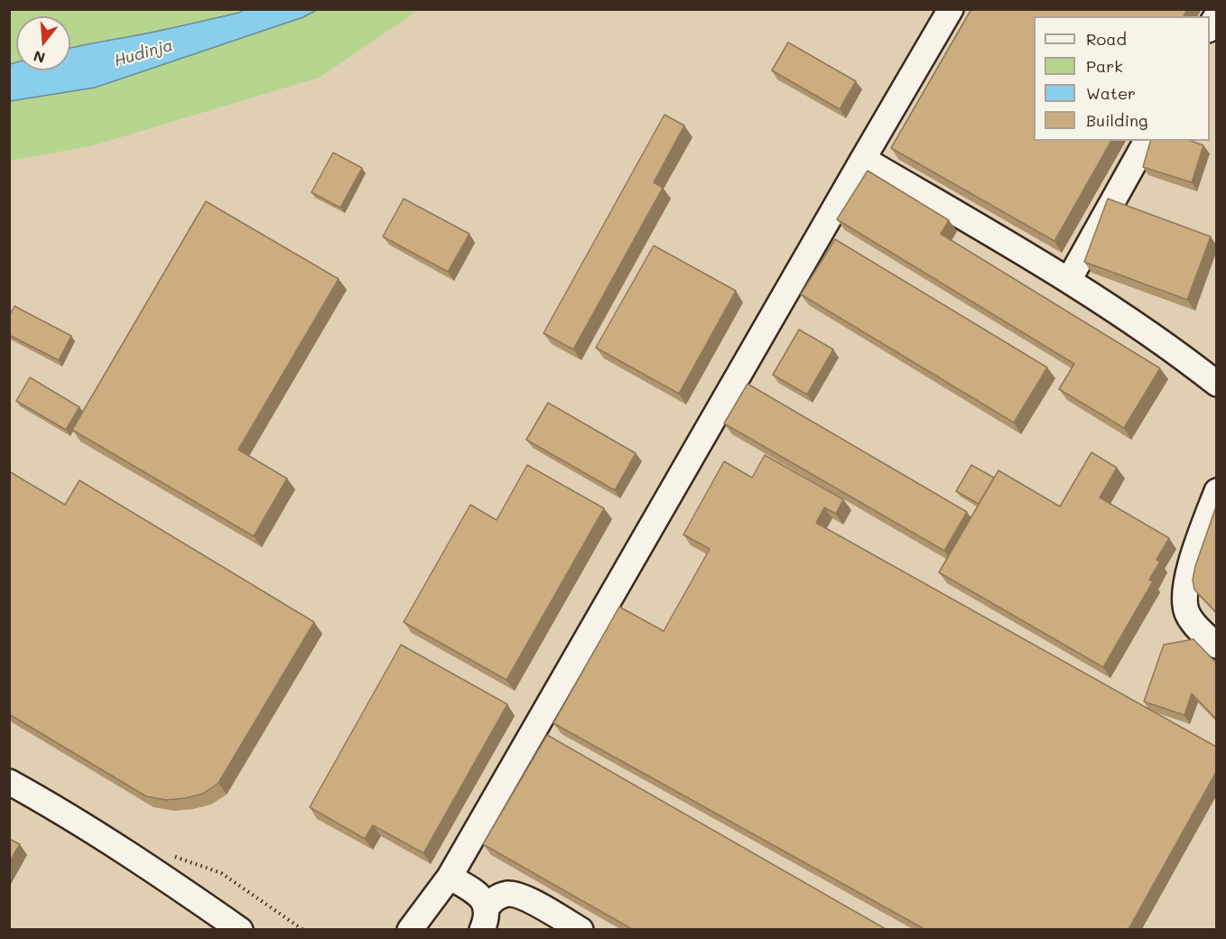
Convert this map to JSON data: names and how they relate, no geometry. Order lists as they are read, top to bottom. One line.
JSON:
{"water":["Hudinja"],"legend":["Road","Park","Water","Building"],"north":"bottom"}
